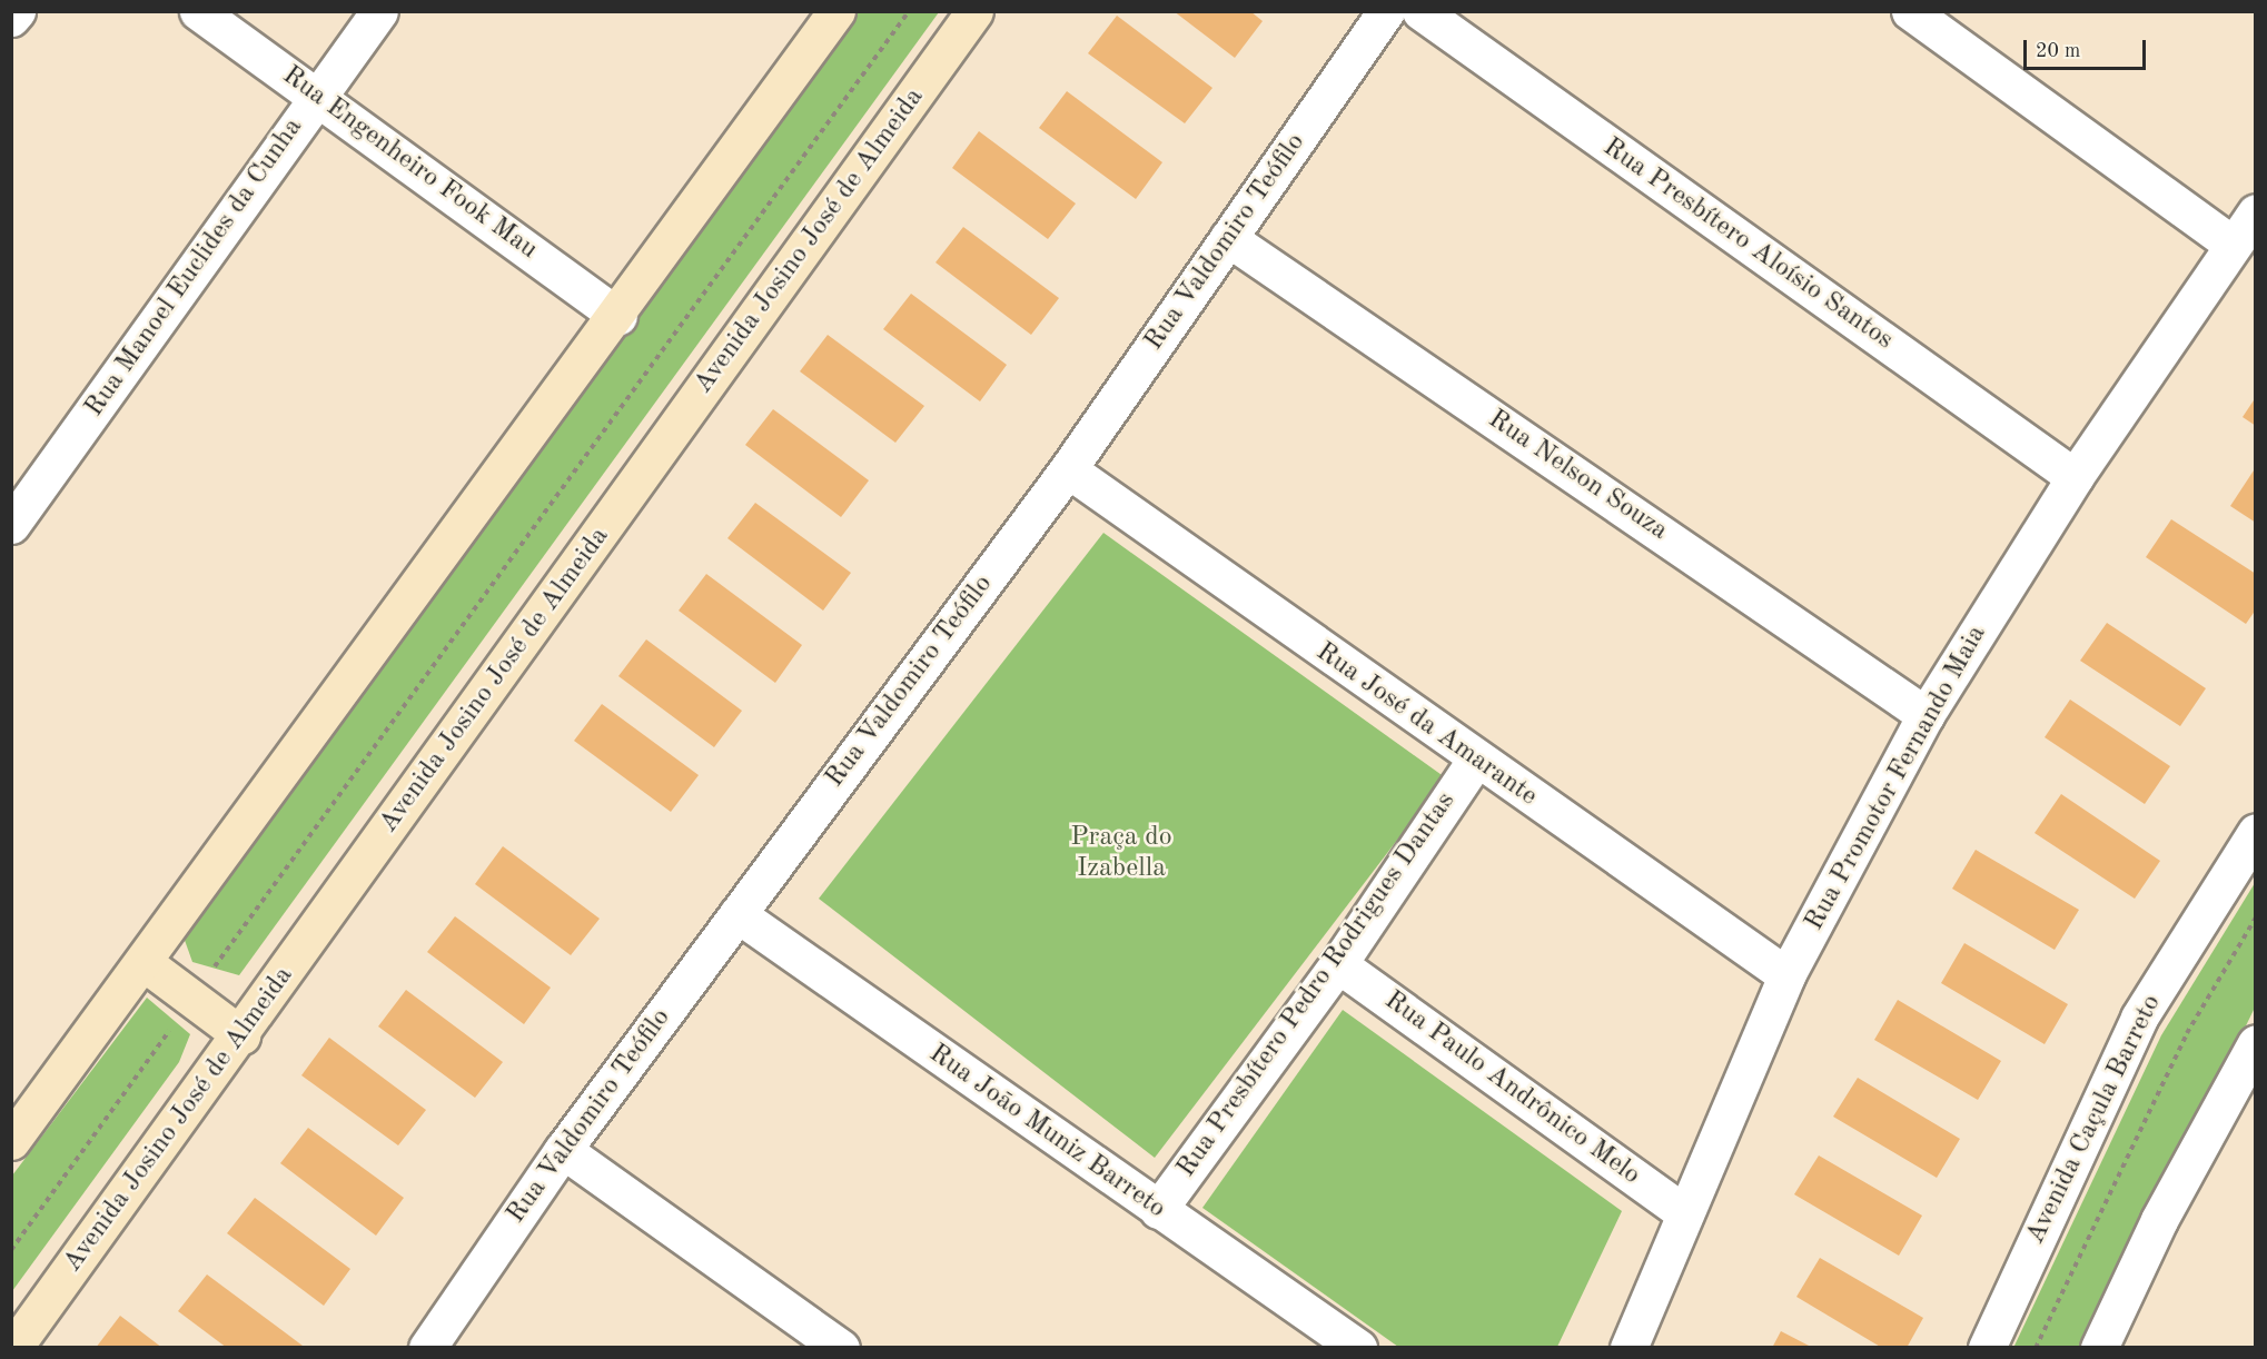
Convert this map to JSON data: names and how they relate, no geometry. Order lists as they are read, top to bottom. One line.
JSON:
{"streets":{"main road":["Avenida Josino José de Almeida"],"street":["Rua Engenheiro Fook Mau","Rua Valdomiro Teófilo","Rua Presbítero Aloísio Santos","Rua Manoel Euclides da Cunha","Rua Nelson Souza","Rua José da Amarante","Rua Promotor Fernando Maia","Rua Presbítero Pedro Rodrigues Dantas","Rua Paulo Andrônico Melo","Avenida Caçula Barreto","Rua João Muniz Barreto"]},"crossings":[["Rua Engenheiro Fook Mau","Rua Manoel Euclides da Cunha"],["Rua Valdomiro Teófilo","Rua Nelson Souza"],["Rua Valdomiro Teófilo","Rua José da Amarante"],["Rua Valdomiro Teófilo","Rua João Muniz Barreto"],["Rua Presbítero Aloísio Santos","Rua Promotor Fernando Maia"],["Rua Nelson Souza","Rua Promotor Fernando Maia"],["Rua José da Amarante","Rua Promotor Fernando Maia"],["Rua José da Amarante","Rua Presbítero Pedro Rodrigues Dantas"],["Rua Promotor Fernando Maia","Rua Paulo Andrônico Melo"],["Rua Presbítero Pedro Rodrigues Dantas","Rua Paulo Andrônico Melo"],["Rua Presbítero Pedro Rodrigues Dantas","Rua João Muniz Barreto"]],"parks":["Praça do Izabella"],"scale_bar":"20 m"}
